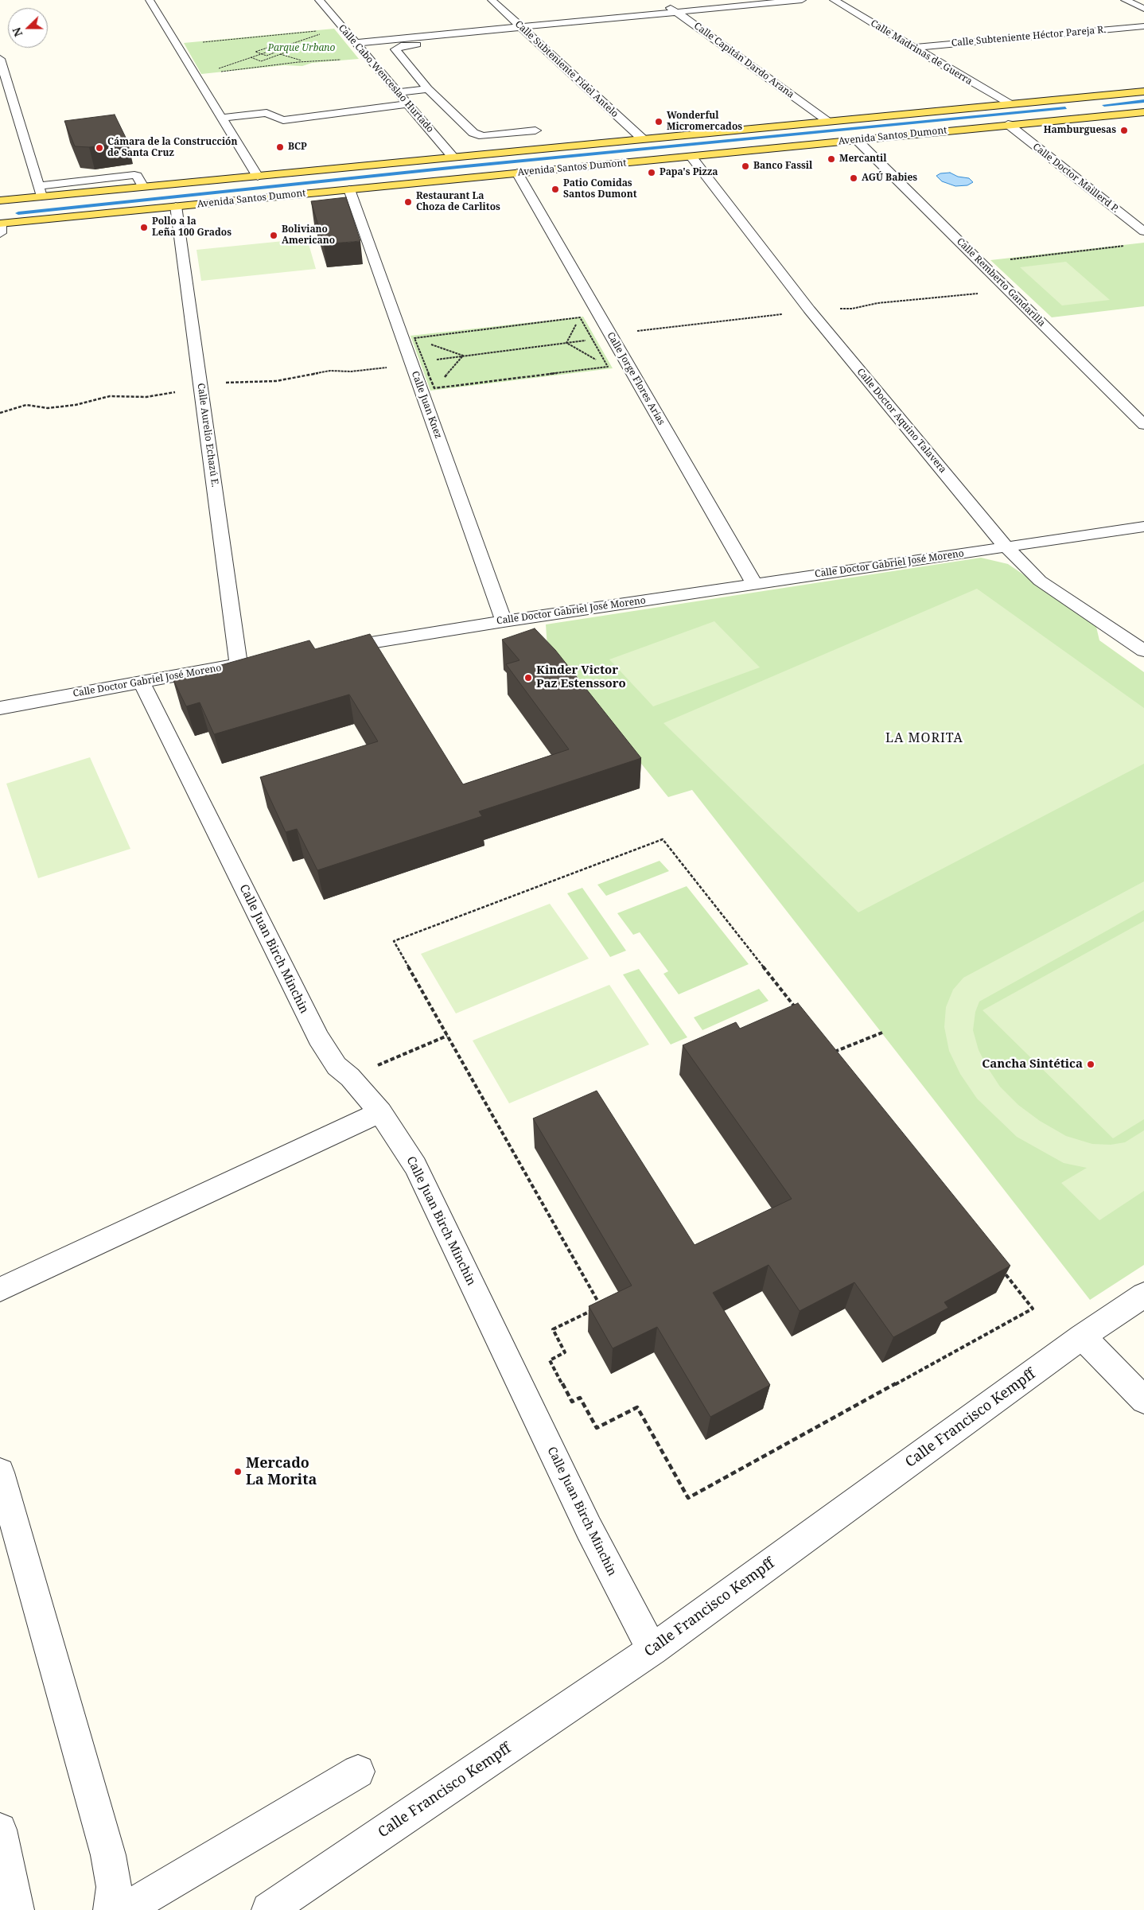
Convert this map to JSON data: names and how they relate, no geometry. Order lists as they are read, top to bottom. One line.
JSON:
{"streets":{"main road":["Avenida Santos Dumont"],"street":["Calle Subteniente Héctor Pareja R.","Calle Madrinas de Guerra","Calle Capitán Dardo Arana","Calle Subteniente Fidel Antelo","Calle Cabo Wenceslao Hurtado","Calle Doctor Maillerd P.","Calle Remberto Gandarilla","Calle Jorge Flores Arias","Calle Juan Knez","Calle Doctor Aquino Talavera","Calle Aurelio Echazú E.","Calle Doctor Gabriel José Moreno","Calle Juan Birch Minchin","Calle Francisco Kempff"]},"crossings":[["Calle Subteniente Héctor Pareja R.","Calle Madrinas de Guerra"],["Calle Madrinas de Guerra","Avenida Santos Dumont"],["Calle Capitán Dardo Arana","Avenida Santos Dumont"],["Calle Subteniente Fidel Antelo","Avenida Santos Dumont"],["Calle Cabo Wenceslao Hurtado","Avenida Santos Dumont"],["Avenida Santos Dumont","Calle Doctor Maillerd P."],["Avenida Santos Dumont","Calle Remberto Gandarilla"],["Avenida Santos Dumont","Calle Jorge Flores Arias"],["Avenida Santos Dumont","Calle Juan Knez"],["Avenida Santos Dumont","Calle Doctor Aquino Talavera"],["Avenida Santos Dumont","Calle Aurelio Echazú E."],["Calle Jorge Flores Arias","Calle Doctor Gabriel José Moreno"],["Calle Juan Knez","Calle Doctor Gabriel José Moreno"],["Calle Doctor Aquino Talavera","Calle Doctor Gabriel José Moreno"],["Calle Aurelio Echazú E.","Calle Doctor Gabriel José Moreno"],["Calle Doctor Gabriel José Moreno","Calle Juan Birch Minchin"],["Calle Juan Birch Minchin","Calle Francisco Kempff"]],"districts":["LA MORITA"],"parks":["Parque Urbano"],"places":["Wonderful Micromercados","Hamburguesas","BCP","Cámara de la Construcción de Santa Cruz","Mercantil","Banco Fassil","Papa's Pizza","AGÚ Babies","Patio Comidas Santos Dumont","Restaurant La Choza de Carlitos","Pollo a la Leña 100 Grados","Boliviano Americano","Kinder Victor Paz Estenssoro","Cancha Sintética","Mercado La Morita"],"north":"left"}
